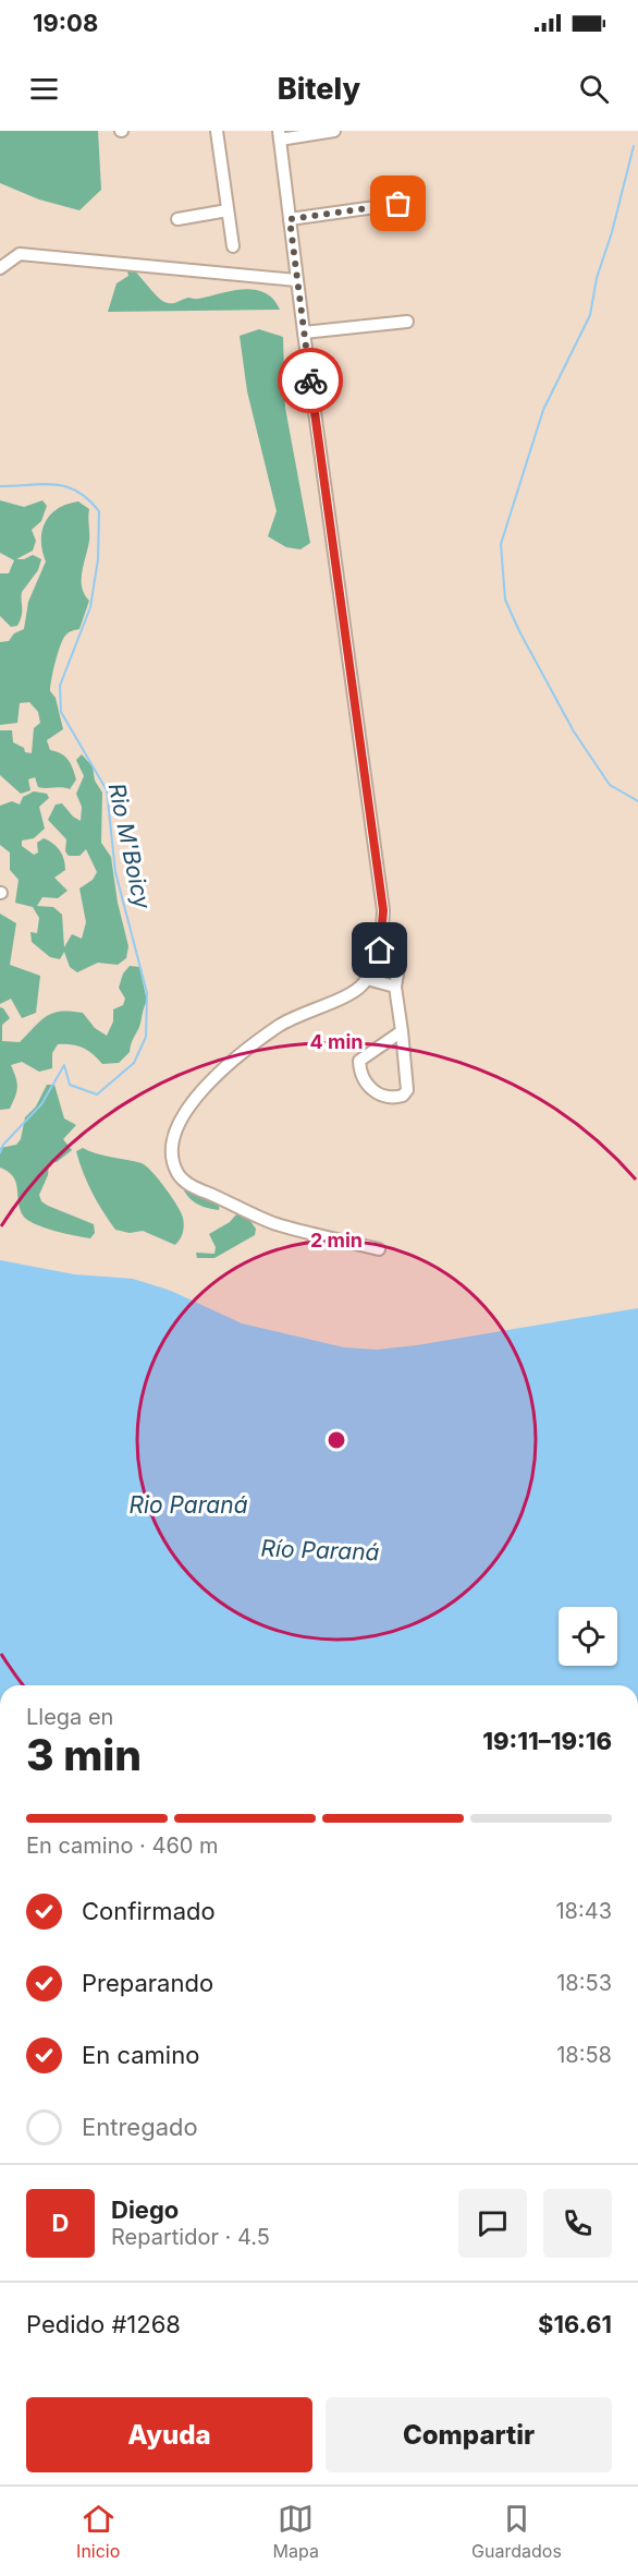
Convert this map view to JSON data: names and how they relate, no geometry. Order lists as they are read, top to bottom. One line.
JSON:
{"water":["Rio M'Boicy","Rio Paraná","Río Paraná"],"page":{"status":"19:08","header":"Bitely","heading":["3 min","Llega en","19:11–19:16"],"panel":["Diego","Repartidor · 4.5","Pedido #1268","$16.61"],"bar":"En camino · 460 m","list":[["Confirmado","18:43"],["Preparando","18:53"],["En camino","18:58"],"Entregado"],"round":"D","buttons":["Ayuda","Compartir"],"tabs":["Inicio","Mapa","Guardados"]},"rings":["4 min","2 min"]}
